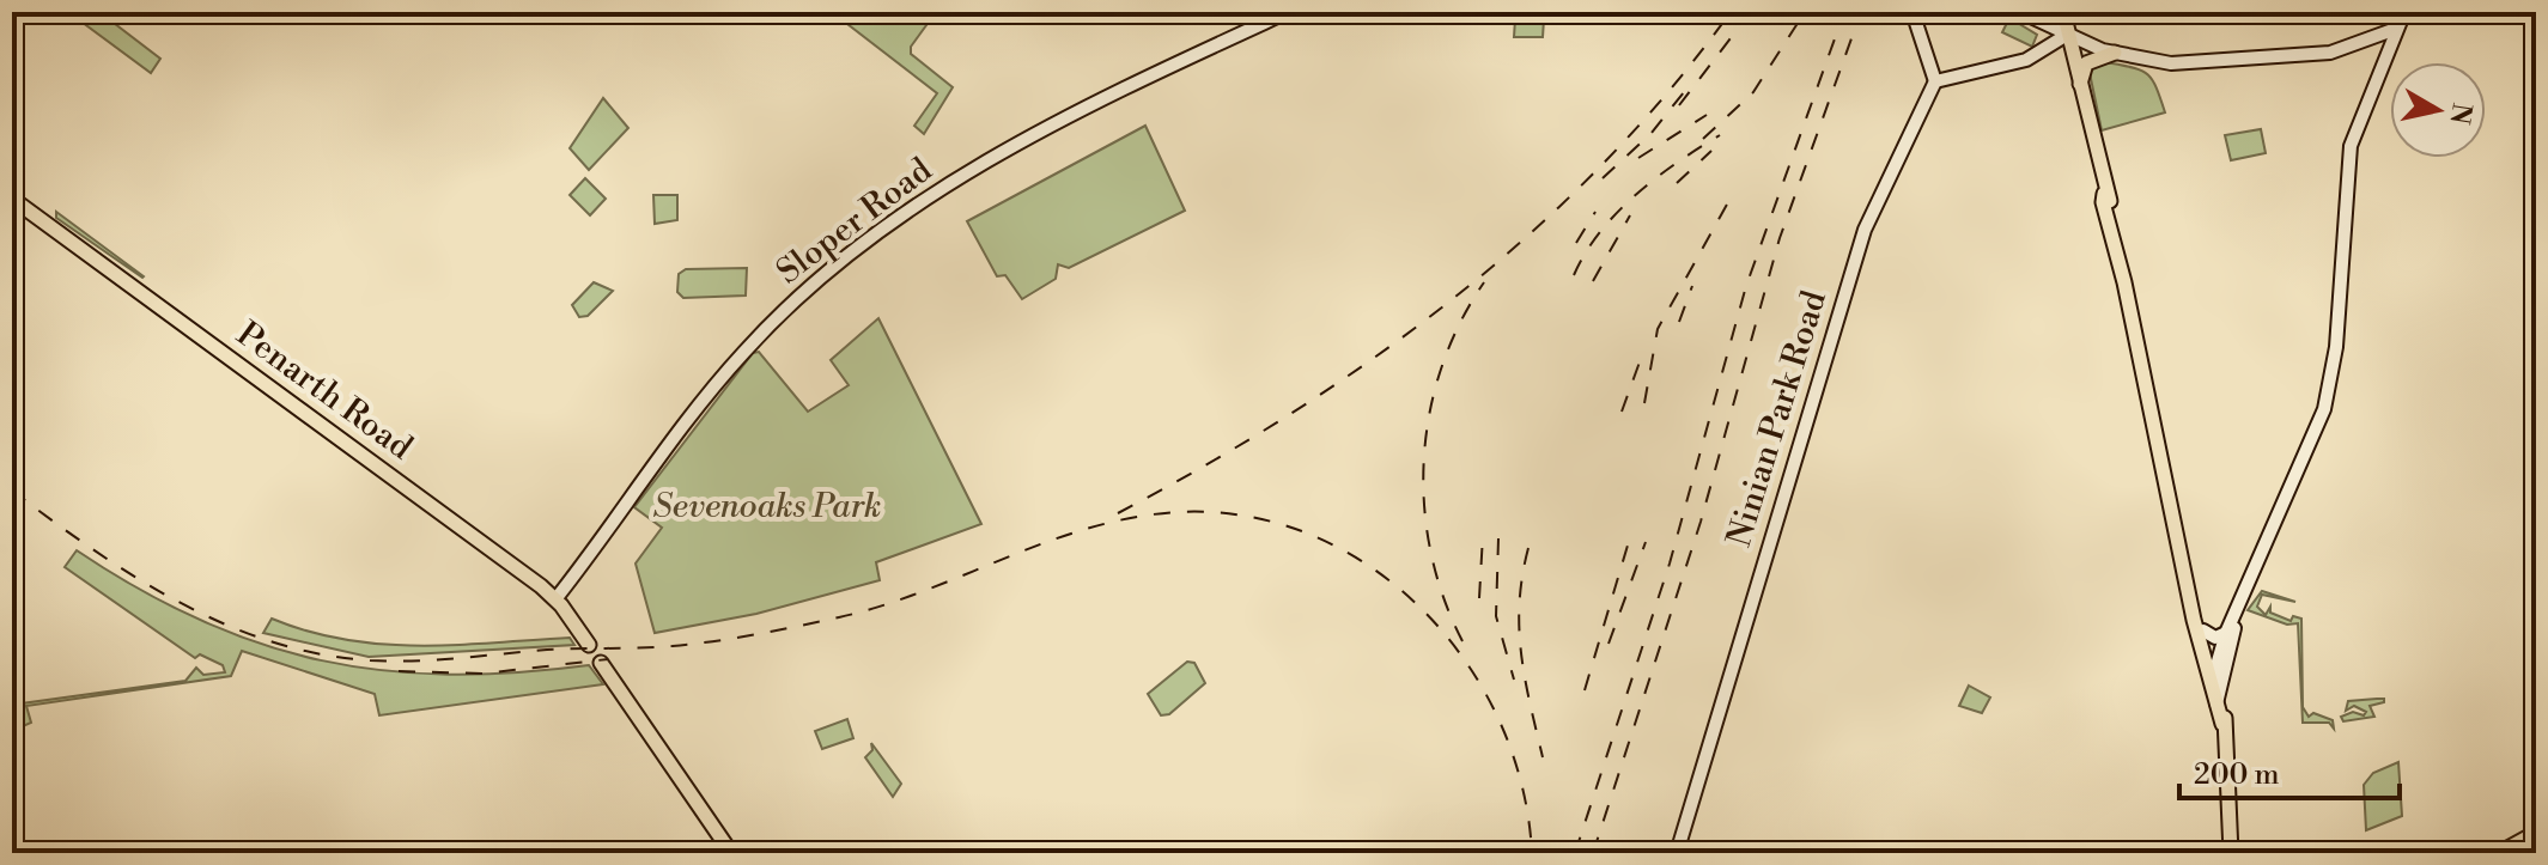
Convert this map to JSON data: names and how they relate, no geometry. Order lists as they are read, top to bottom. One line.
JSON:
{"streets":{"main road":["Penarth Road"],"street":["Sloper Road","Ninian Park Road"]},"crossings":[["Sloper Road","Penarth Road"]],"parks":["Sevenoaks Park"],"scale_bar":"200 m","north":"right"}
